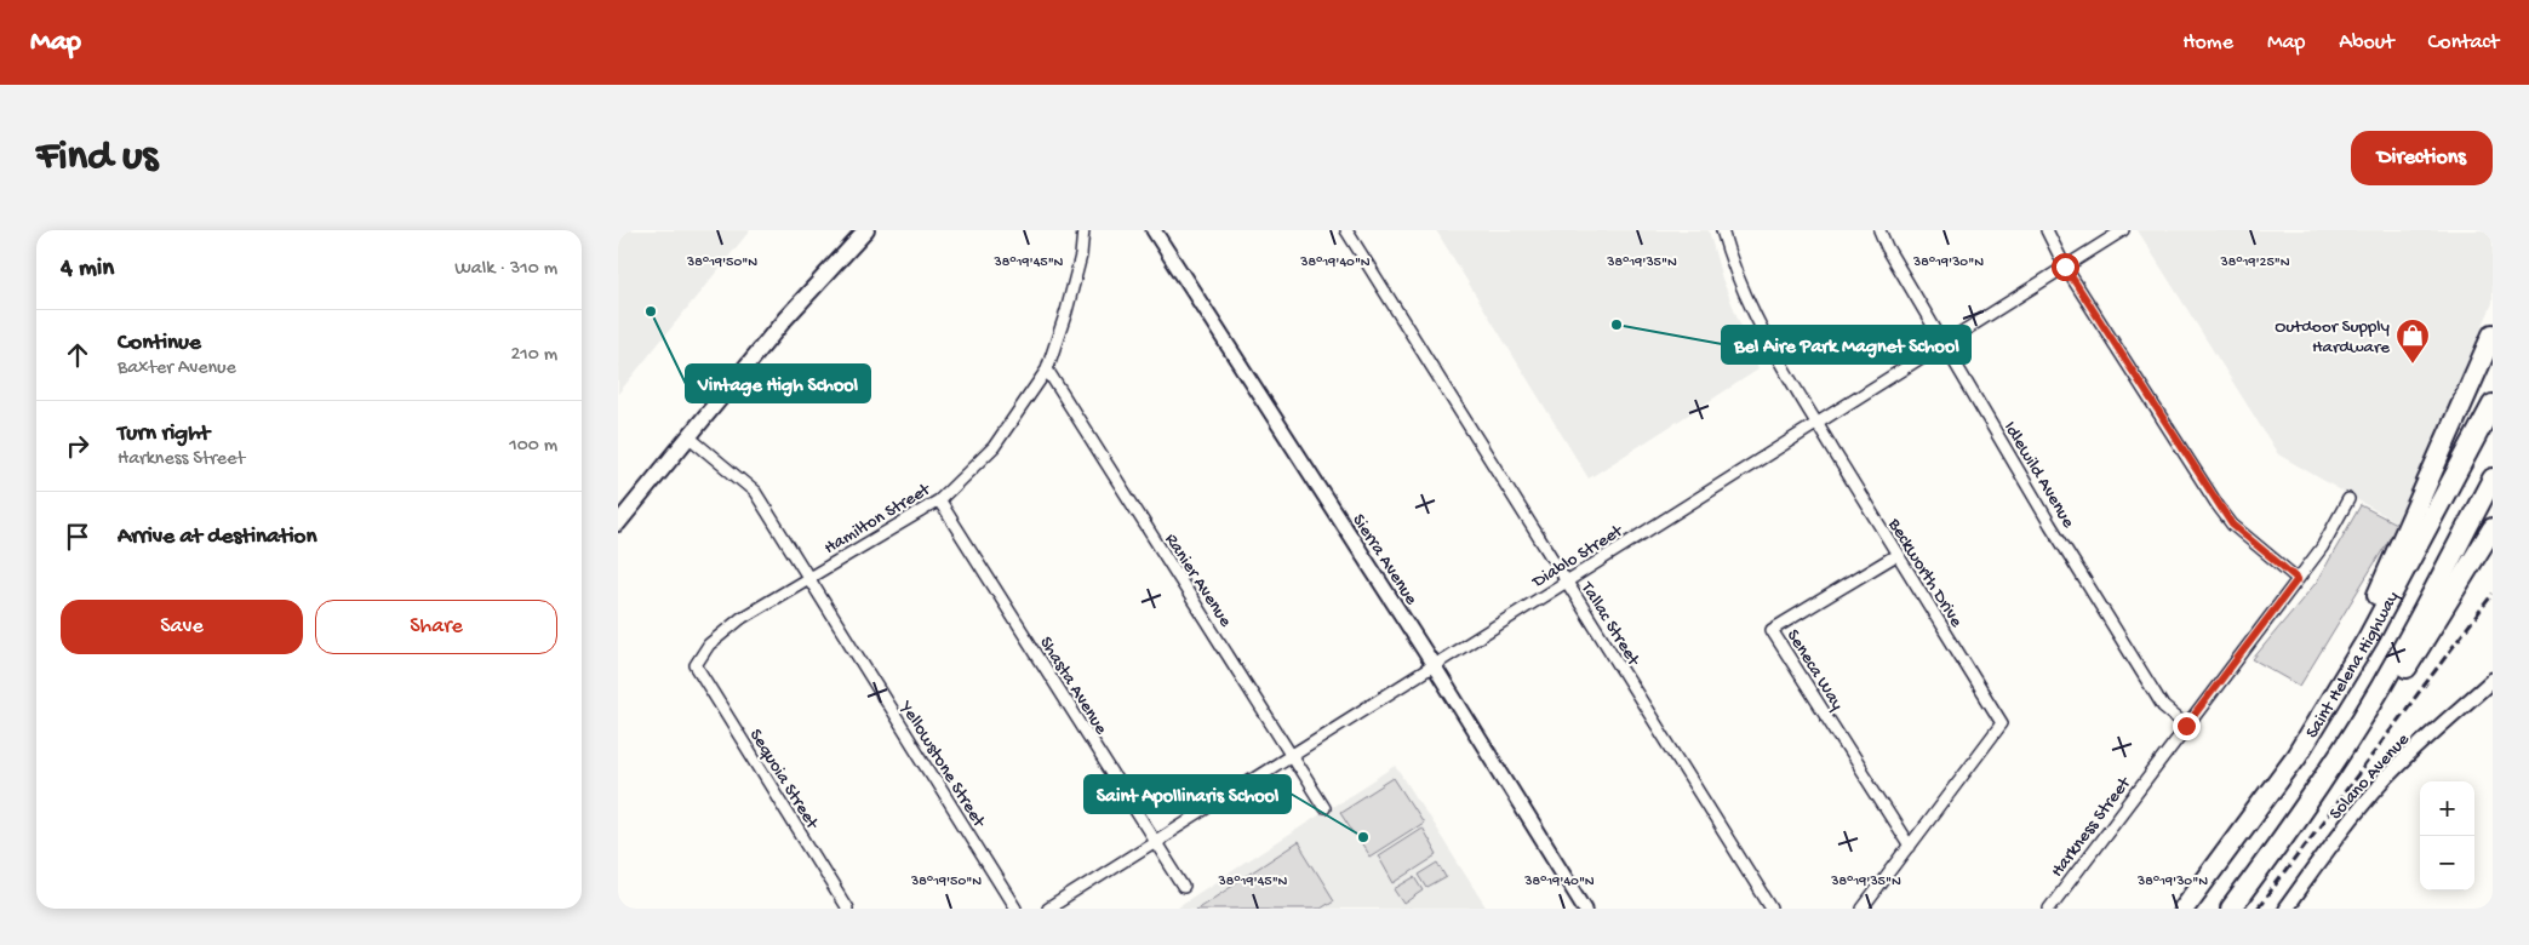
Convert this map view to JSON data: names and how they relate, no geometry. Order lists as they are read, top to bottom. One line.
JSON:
{"streets":{"highway":["Saint Helena Highway"],"street":["Idlewild Avenue","Hamilton Street","Diablo Street","Sierra Avenue","Beckworth Drive","Ranier Avenue","Tallac Street","Seneca Way","Shasta Avenue","Yellowstone Street","Solano Avenue","Sequoia Street","Harkness Street"]},"crossings":[["Idlewild Avenue","Diablo Street"],["Idlewild Avenue","Harkness Street"],["Hamilton Street","Ranier Avenue"],["Hamilton Street","Shasta Avenue"],["Hamilton Street","Yellowstone Street"],["Hamilton Street","Sequoia Street"],["Diablo Street","Sierra Avenue"],["Diablo Street","Beckworth Drive"],["Diablo Street","Ranier Avenue"],["Diablo Street","Tallac Street"],["Diablo Street","Shasta Avenue"],["Beckworth Drive","Seneca Way"]],"places":{"other":["Vintage High School","Bel Aire Park Magnet School","Saint Apollinaris School"],"shop":["Outdoor Supply Hardware"]},"page":{"header":"Map","nav":["Home","Map","About","Contact"],"buttons":["Directions",["Save","Share"]],"title":"Find us","heading":["4 min","Walk · 310 m"],"list":[["Continue","Baxter Avenue","210 m"],["Turn right","Harkness Street","100 m"],"Arrive at destination"],"map_buttons":["+","−"]},"coordinates":["38°19'50\"N","38°19'45\"N","38°19'40\"N","38°19'35\"N","38°19'30\"N","38°19'25\"N"]}
